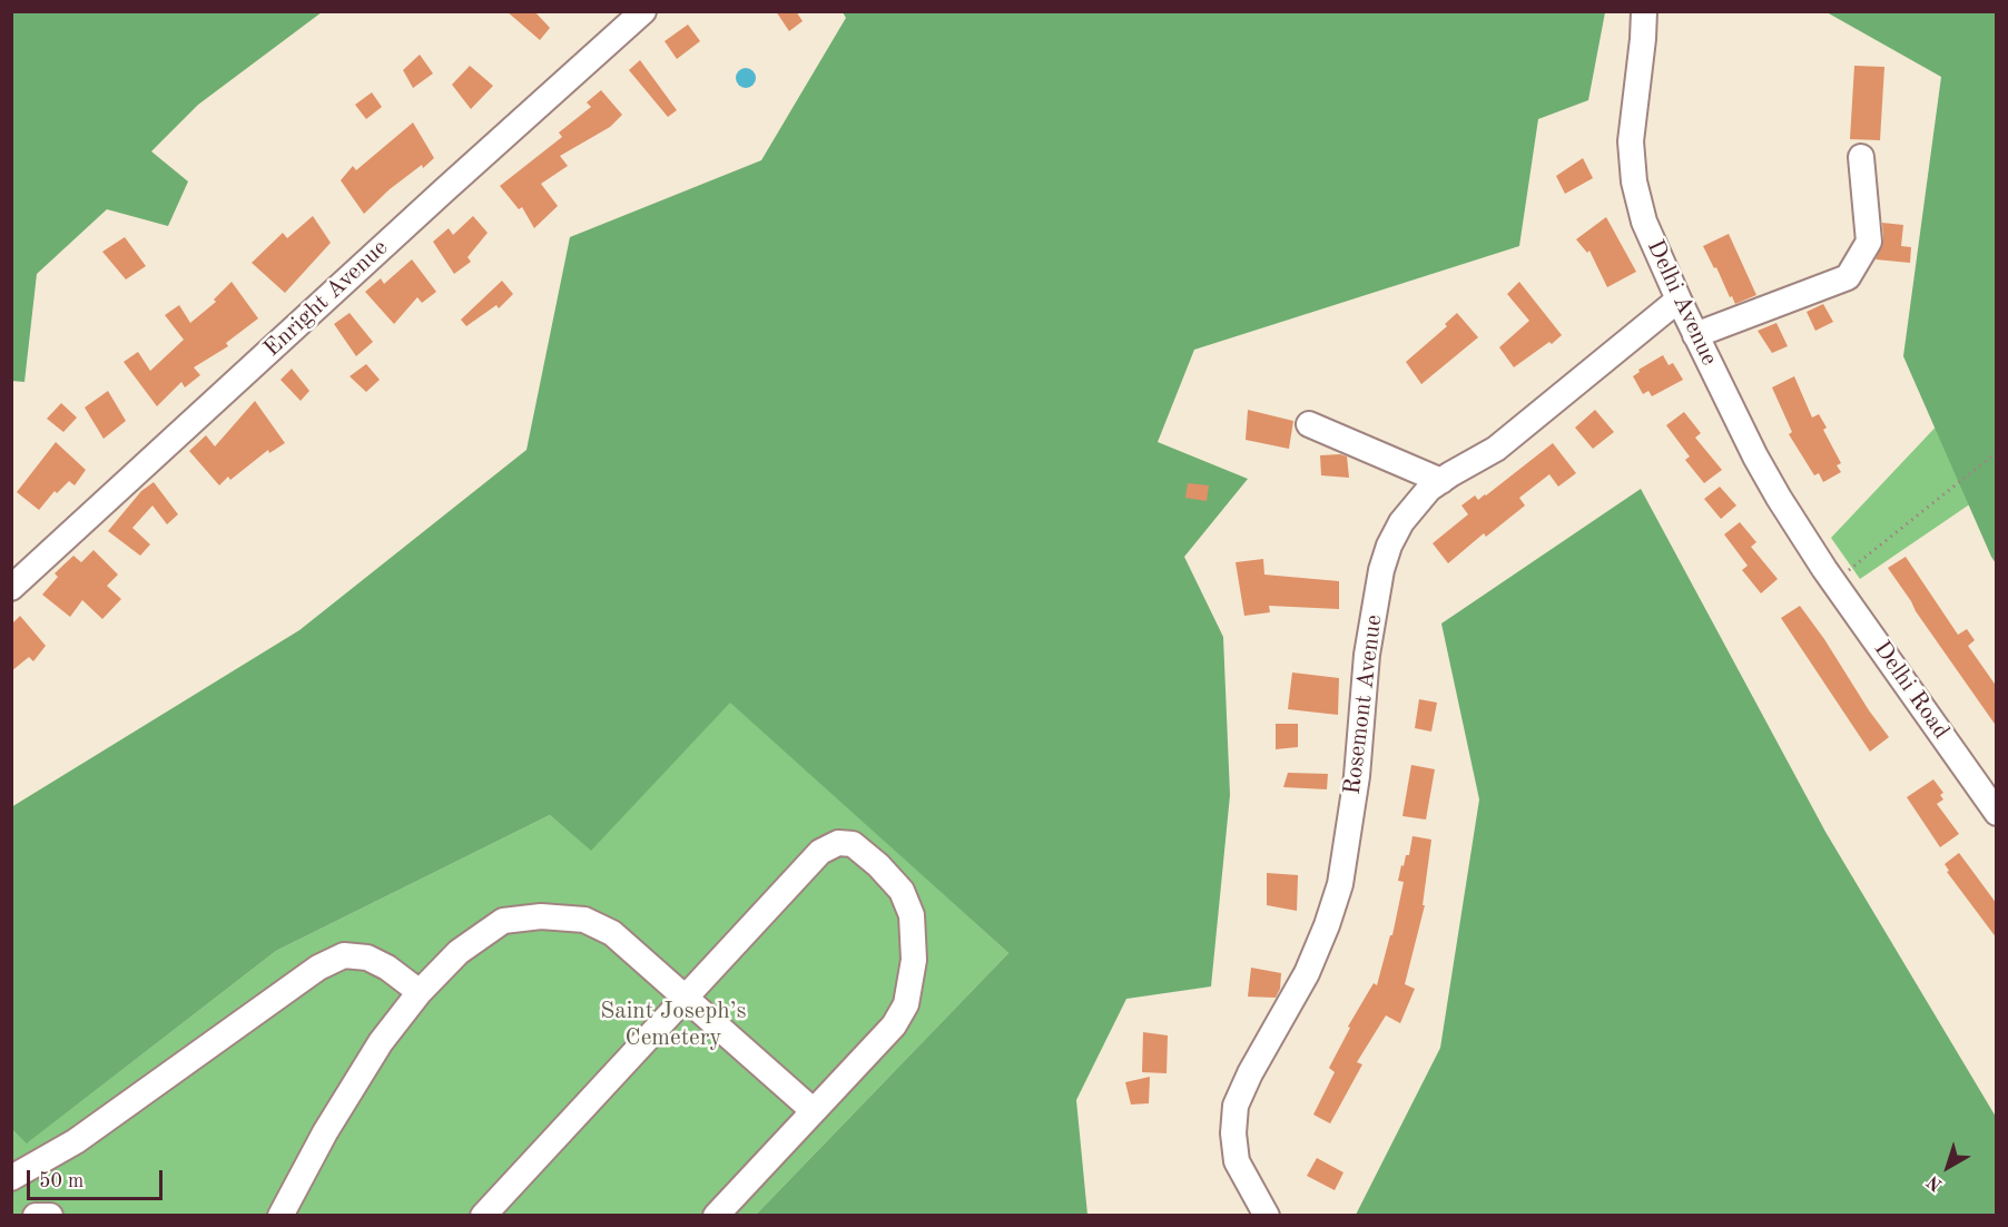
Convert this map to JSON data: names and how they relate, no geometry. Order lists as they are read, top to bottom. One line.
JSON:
{"streets":{"street":["Enright Avenue","Delhi Avenue","Delhi Road","Rosemont Avenue"]},"crossings":[["Delhi Avenue","Delhi Road"],["Delhi Avenue","Rosemont Avenue"]],"parks":["Saint Joseph’s Cemetery"],"scale_bar":"50 m","north":"bottom left"}
